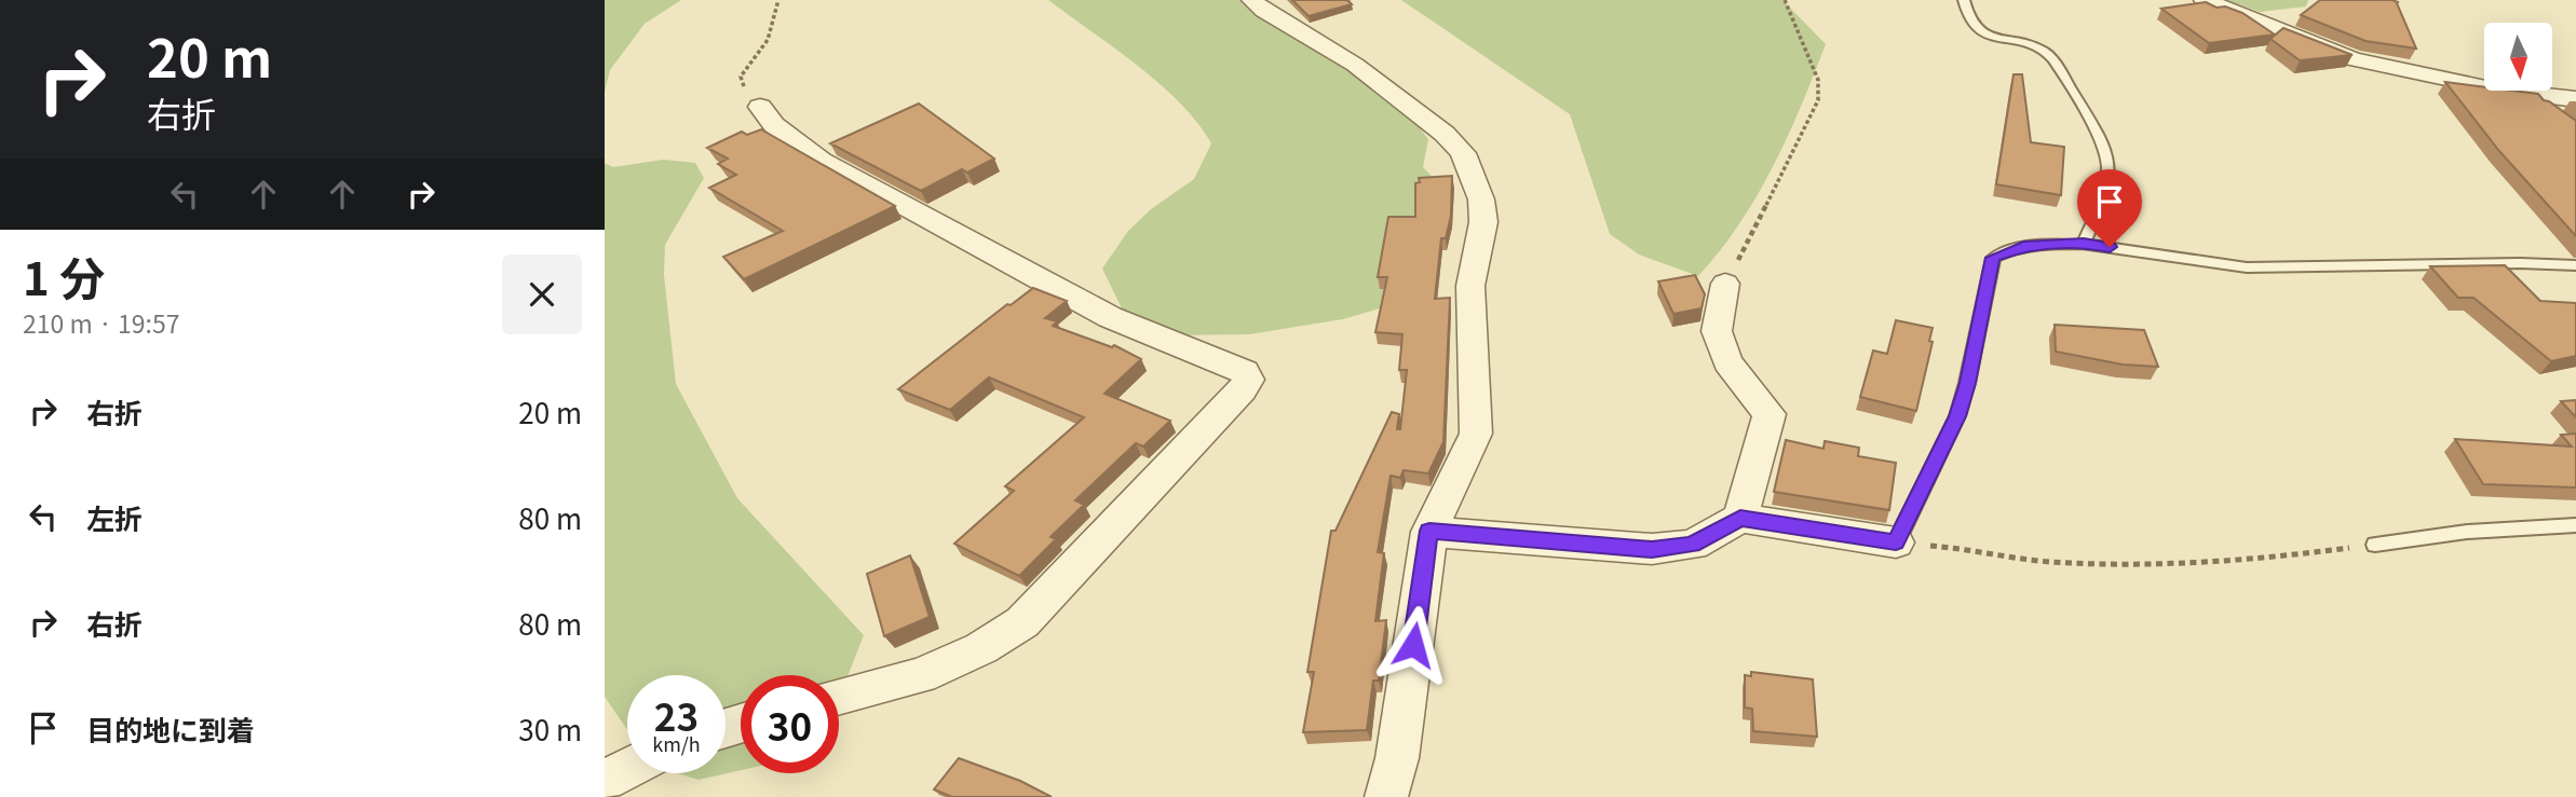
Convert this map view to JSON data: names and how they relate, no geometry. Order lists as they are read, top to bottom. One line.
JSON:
{"north":"bottom","page":{"turn":["20 m","右折"],"heading":["1 分","210 m · 19:57"],"list":[{"name":"右折","value":"20 m"},{"name":"左折","value":"80 m"},{"name":"右折","value":"80 m"},{"name":"目的地に到着","value":"30 m"}],"speed":"23 km/h","limit":"30"}}
